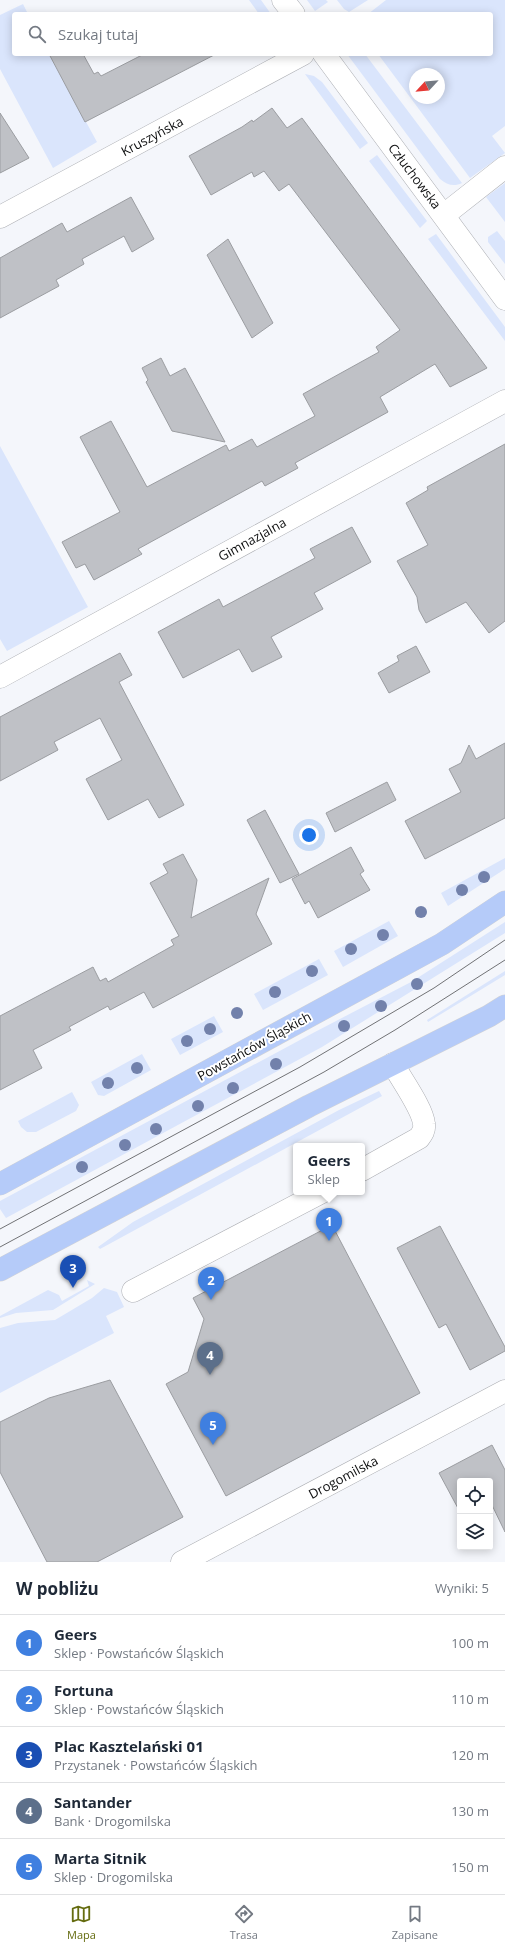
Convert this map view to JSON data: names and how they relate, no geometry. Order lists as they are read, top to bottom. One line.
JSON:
{"streets":{"main road":["Powstańców Śląskich"],"street":["Kruszyńska","Człuchowska","Gimnazjalna","Drogomilska"]},"north":"bottom left","page":{"search":"Szukaj tutaj","popup":["Geers","Sklep"],"pins":["1","3","2","4","5"],"heading":["W pobliżu","Wyniki: 5"],"list":[{"mark":"1","name":"Geers","note":"Sklep · Powstańców Śląskich","value":"100 m"},{"mark":"2","name":"Fortuna","note":"Sklep · Powstańców Śląskich","value":"110 m"},{"mark":"3","name":"Plac Kasztelański 01","note":"Przystanek · Powstańców Śląskich","value":"120 m"},{"mark":"4","name":"Santander","note":"Bank · Drogomilska","value":"130 m"},{"mark":"5","name":"Marta Sitnik","note":"Sklep · Drogomilska","value":"150 m"}],"nav":["Mapa","Trasa","Zapisane"]}}
